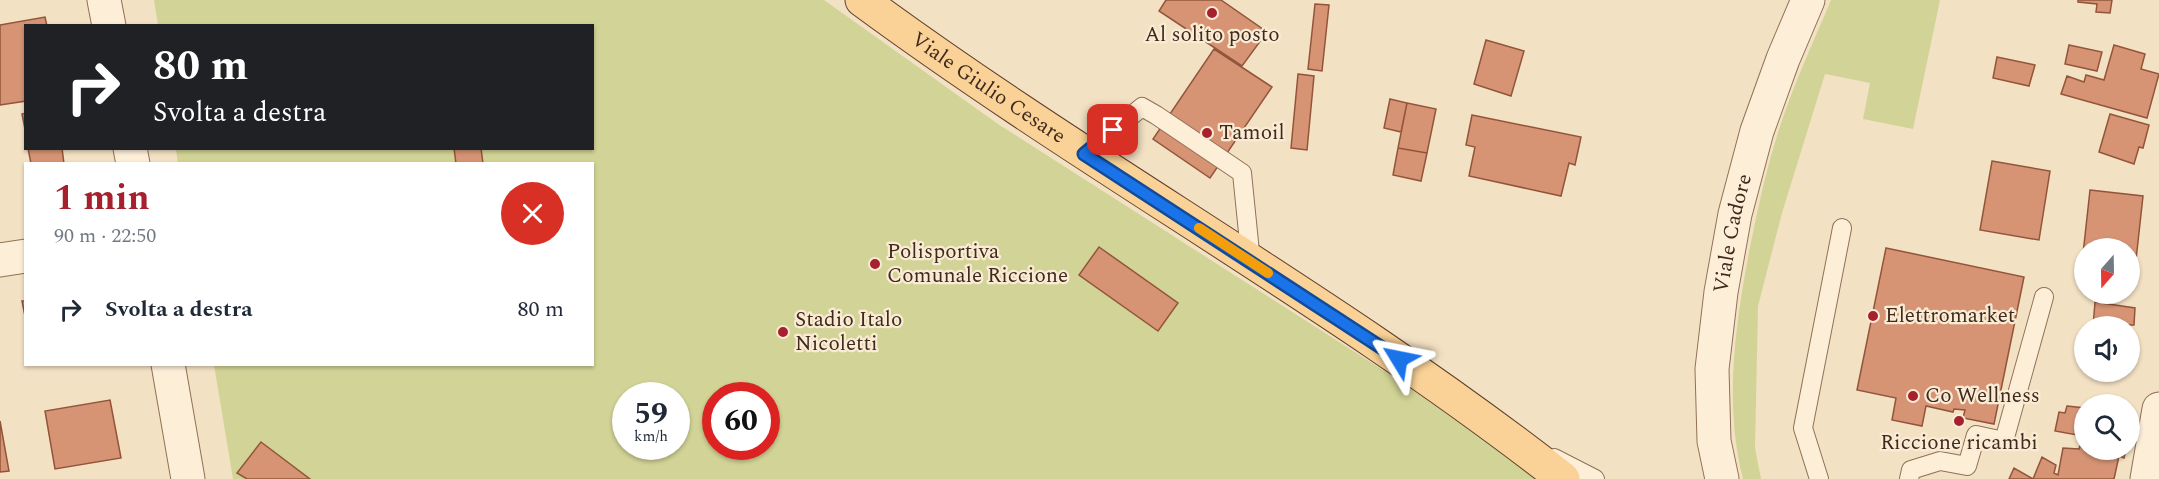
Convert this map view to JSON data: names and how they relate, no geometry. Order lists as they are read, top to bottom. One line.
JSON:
{"streets":{"main road":["Viale Giulio Cesare"],"street":["Viale Cadore"]},"places":["Al solito posto","Tamoil","Polisportiva Comunale Riccione","Elettromarket","Stadio Italo Nicoletti","Co Wellness","Riccione ricambi"],"north":"bottom","page":{"turn":["80 m","Svolta a destra"],"heading":["1 min","90 m · 22:50"],"list":[{"name":"Svolta a destra","value":"80 m"}],"speed":"59 km/h","limit":"60"}}
